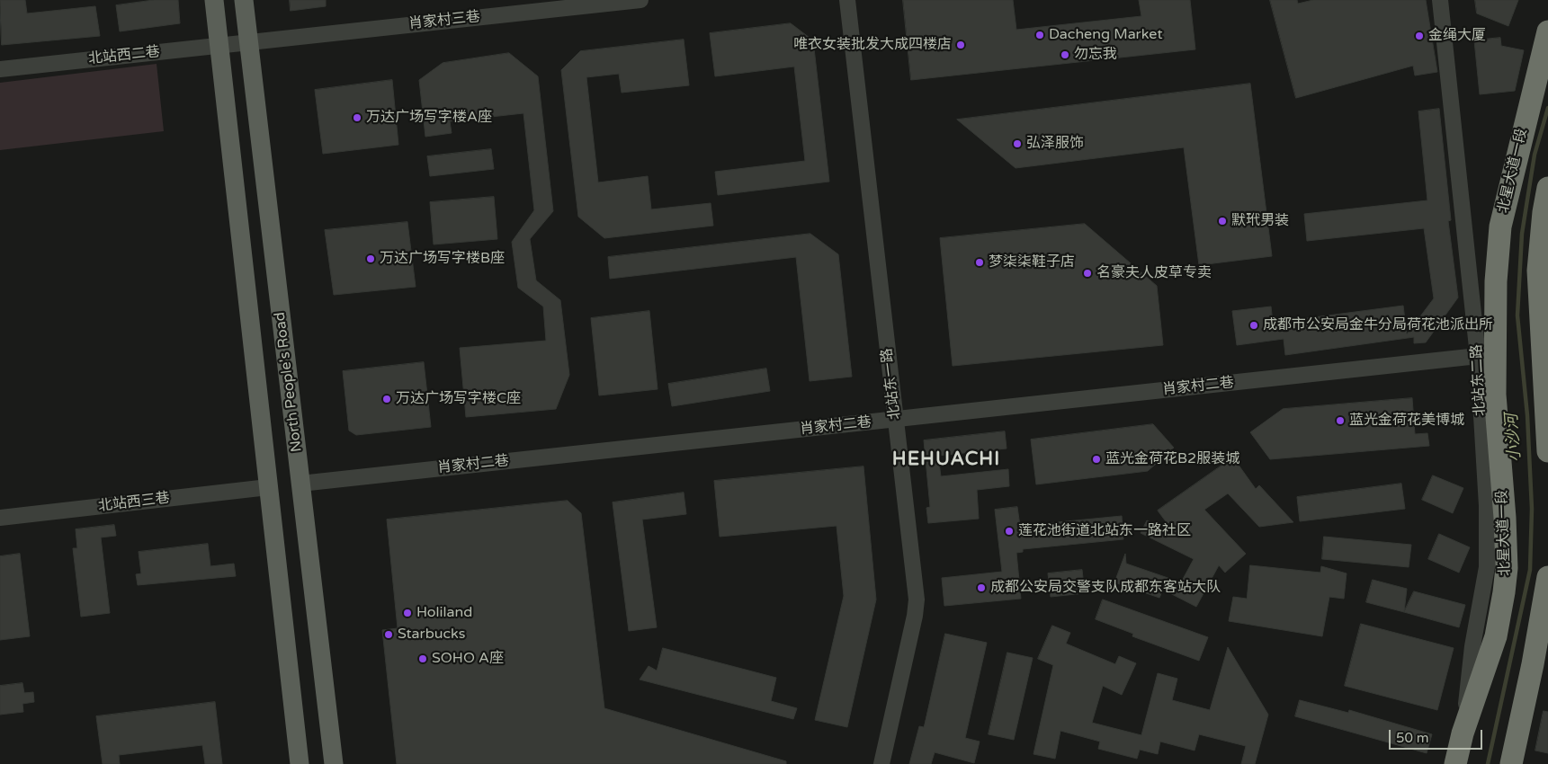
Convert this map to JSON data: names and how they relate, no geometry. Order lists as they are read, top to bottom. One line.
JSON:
{"streets":{"highway":["北星大道一段"],"main road":["North People's Road"],"street":["肖家村三巷","北站西二巷","北站东二路","北站东一路","肖家村二巷","北站西三巷"]},"crossings":[["肖家村三巷","北站西二巷"],["肖家村三巷","North People's Road"],["北站西二巷","North People's Road"],["北星大道一段","北站东二路"],["北站东二路","肖家村二巷"],["North People's Road","肖家村二巷"],["北站东一路","肖家村二巷"]],"districts":["HEHUACHI"],"water":["小沙河"],"places":["Dacheng Market","金绳大厦","唯衣女装批发大成四楼店","勿忘我","万达广场写字楼A座","弘泽服饰","默玳男装","万达广场写字楼B座","梦柒柒鞋子店","名豪夫人皮草专卖","成都市公安局金牛分局荷花池派出所","万达广场写字楼C座","蓝光金荷花美博城","蓝光金荷花B2服装城","莲花池街道北站东一路社区","成都公安局交警支队成都东客站大队","Holiland","Starbucks","SOHO A座"],"scale_bar":"50 m"}
